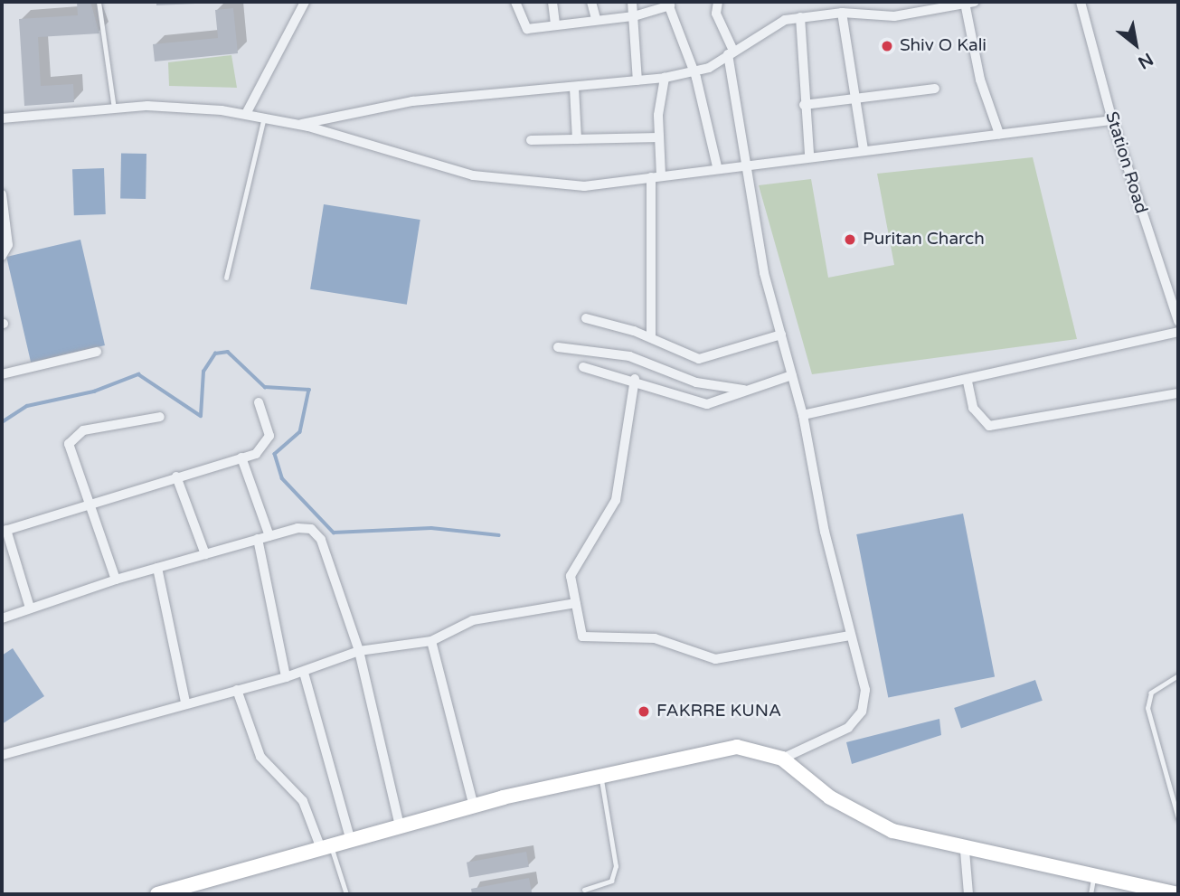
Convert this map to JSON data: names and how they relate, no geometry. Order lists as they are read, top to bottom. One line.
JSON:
{"streets":{"street":["Station Road"]},"places":["Shiv O Kali","Puritan Charch","FAKRRE KUNA"],"north":"bottom right"}
